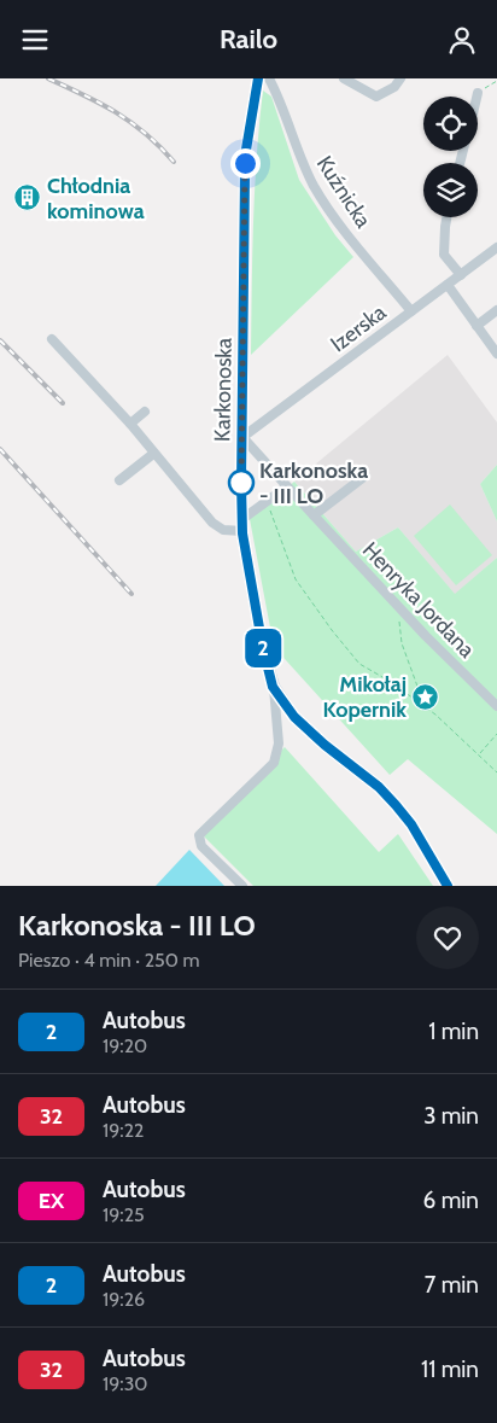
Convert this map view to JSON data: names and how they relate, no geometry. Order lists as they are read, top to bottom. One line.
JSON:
{"streets":{"main road":["Karkonoska"],"street":["Kuźnicka","Izerska","Henryka Jordana"]},"crossings":[["Kuźnicka","Izerska"],["Izerska","Karkonoska"],["Izerska","Henryka Jordana"],["Karkonoska","Henryka Jordana"]],"places":{"building":["Chłodnia kominowa"],"other":["Karkonoska - III LO"],"place":["Mikołaj Kopernik"]},"lines":["bus line 2"],"page":{"header":"Railo","on_map":"2","heading":["Karkonoska - III LO","Pieszo · 4 min · 250 m"],"list":[{"mark":"2","name":"Autobus","note":"19:20","value":"1 min"},{"mark":"32","name":"Autobus","note":"19:22","value":"3 min"},{"mark":"EX","name":"Autobus","note":"19:25","value":"6 min"},{"mark":"2","name":"Autobus","note":"19:26","value":"7 min"},{"mark":"32","name":"Autobus","note":"19:30","value":"11 min"}]}}
